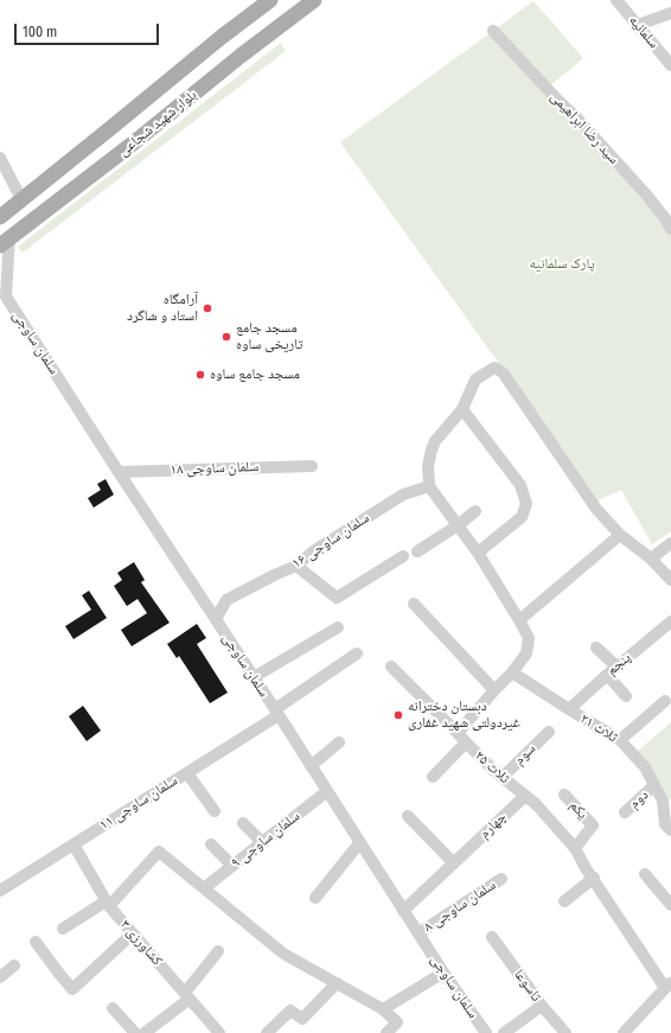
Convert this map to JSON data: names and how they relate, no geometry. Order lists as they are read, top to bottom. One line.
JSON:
{"streets":{"main road":["بلوار شهید شجاعی"],"street":["سلمانیه","سید رضا ابراهیمی","سلمان ساوجی","سلمان ساوجی ۱۸","سلمان ساوجی ۱۶","پنجم","ثلاث ۲۱","سوم","ثلاث ۲۵","دوم","سلمان ساوجی ۱۱","یکم","چهارم","سلمان ساوجی ۹","سلمان ساوجی ۸","کشاورزی ۳","تاسوعا"]},"crossings":[["بلوار شهید شجاعی","سلمان ساوجی"],["سلمان ساوجی","سلمان ساوجی ۱۸"],["سلمان ساوجی","سلمان ساوجی ۱۶"],["سلمان ساوجی","سلمان ساوجی ۱۱"],["سلمان ساوجی","چهارم"],["سلمان ساوجی","سلمان ساوجی ۹"],["سلمان ساوجی","سلمان ساوجی ۸"],["پنجم","ثلاث ۲۱"],["ثلاث ۲۱","دوم"],["سوم","ثلاث ۲۵"],["ثلاث ۲۵","یکم"],["ثلاث ۲۵","چهارم"],["سلمان ساوجی ۱۱","کشاورزی ۳"]],"parks":["پارک سلمانیه"],"places":["آرامگاه استاد و شاگرد","مسجد جامع تاریخی ساوه","مسجد جامع ساوه","دبستان دخترانه غیردولتی شهید غفاری"],"scale_bar":"100 m"}
